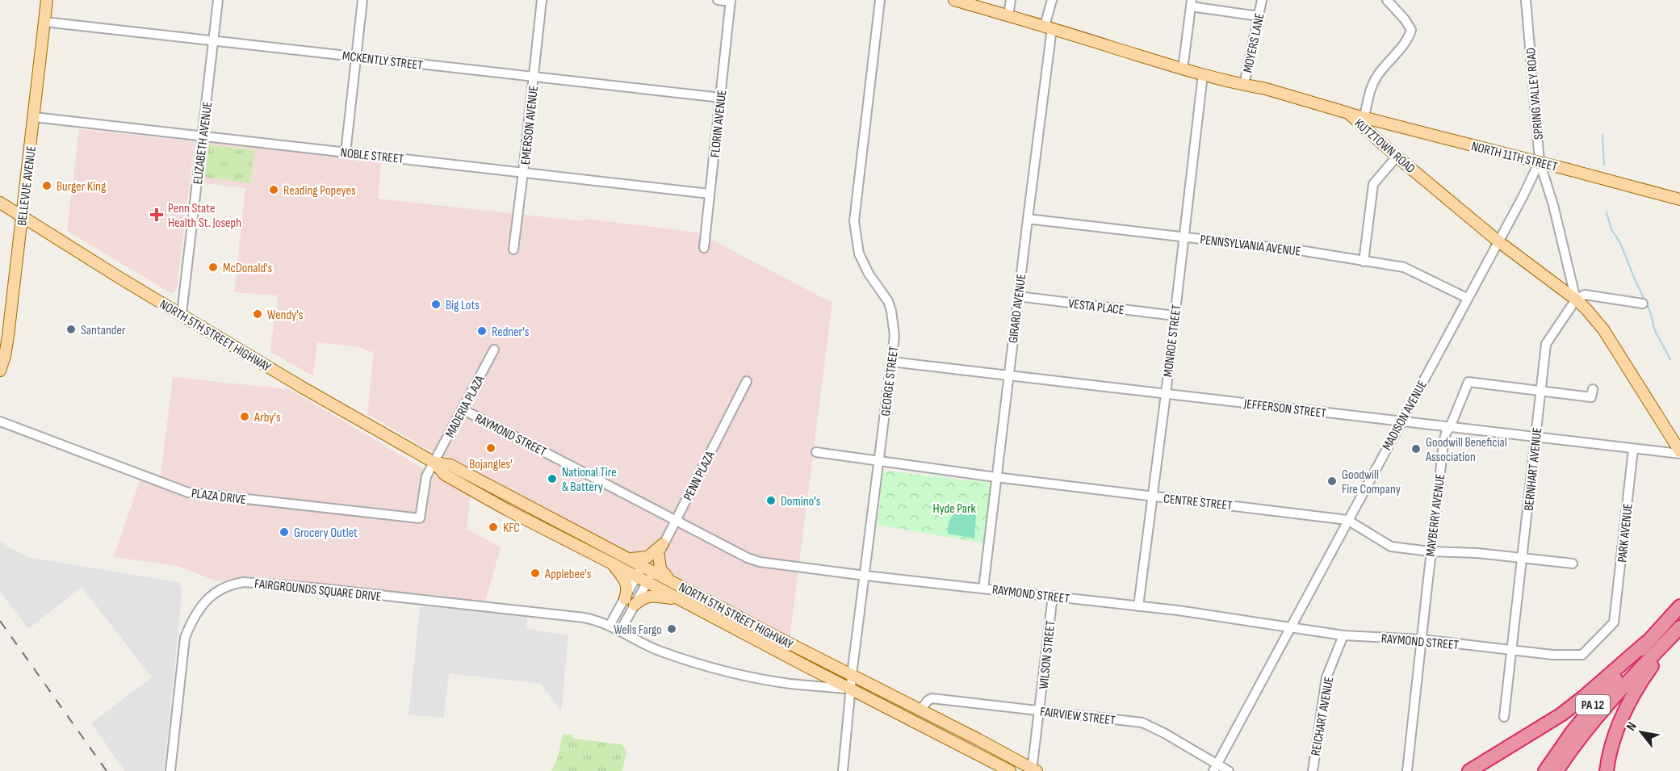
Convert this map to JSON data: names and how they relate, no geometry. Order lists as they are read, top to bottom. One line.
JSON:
{"streets":{"highway":["PA 12"],"main road":["KUTZTOWN ROAD","NORTH 11TH STREET","BELLEVUE AVENUE","NORTH 5TH STREET HIGHWAY"],"street":["MOYERS LANE","MCKENTLY STREET","SPRING VALLEY ROAD","FLORIN AVENUE","EMERSON AVENUE","ELIZABETH AVENUE","NOBLE STREET","PENNSYLVANIA AVENUE","VESTA PLACE","GIRARD AVENUE","MONROE STREET","GEORGE STREET","MADERIA PLAZA","JEFFERSON STREET","MADISON AVENUE","RAYMOND STREET","BERNHART AVENUE","PENN PLAZA","PLAZA DRIVE","CENTRE STREET","MAYBERRY AVENUE","PARK AVENUE","FAIRGROUNDS SQUARE DRIVE","WILSON STREET","FAIRVIEW STREET","REICHART AVENUE"]},"crossings":[["MOYERS LANE","KUTZTOWN ROAD"],["MCKENTLY STREET","FLORIN AVENUE"],["MCKENTLY STREET","EMERSON AVENUE"],["MCKENTLY STREET","ELIZABETH AVENUE"],["MCKENTLY STREET","BELLEVUE AVENUE"],["SPRING VALLEY ROAD","KUTZTOWN ROAD"],["SPRING VALLEY ROAD","MADISON AVENUE"],["SPRING VALLEY ROAD","BERNHART AVENUE"],["FLORIN AVENUE","NOBLE STREET"],["EMERSON AVENUE","NOBLE STREET"],["ELIZABETH AVENUE","NOBLE STREET"],["ELIZABETH AVENUE","NORTH 5TH STREET HIGHWAY"],["KUTZTOWN ROAD","NORTH 11TH STREET"],["KUTZTOWN ROAD","GIRARD AVENUE"],["KUTZTOWN ROAD","MONROE STREET"],["KUTZTOWN ROAD","JEFFERSON STREET"],["KUTZTOWN ROAD","MADISON AVENUE"],["KUTZTOWN ROAD","BERNHART AVENUE"],["NOBLE STREET","BELLEVUE AVENUE"],["BELLEVUE AVENUE","NORTH 5TH STREET HIGHWAY"],["PENNSYLVANIA AVENUE","GIRARD AVENUE"],["PENNSYLVANIA AVENUE","MONROE STREET"],["PENNSYLVANIA AVENUE","MADISON AVENUE"],["VESTA PLACE","GIRARD AVENUE"],["VESTA PLACE","MONROE STREET"],["GIRARD AVENUE","JEFFERSON STREET"],["GIRARD AVENUE","RAYMOND STREET"],["GIRARD AVENUE","CENTRE STREET"],["NORTH 5TH STREET HIGHWAY","GEORGE STREET"],["NORTH 5TH STREET HIGHWAY","MADERIA PLAZA"],["NORTH 5TH STREET HIGHWAY","PENN PLAZA"],["NORTH 5TH STREET HIGHWAY","FAIRGROUNDS SQUARE DRIVE"],["NORTH 5TH STREET HIGHWAY","WILSON STREET"],["NORTH 5TH STREET HIGHWAY","FAIRVIEW STREET"],["MONROE STREET","JEFFERSON STREET"],["MONROE STREET","RAYMOND STREET"],["MONROE STREET","CENTRE STREET"],["GEORGE STREET","JEFFERSON STREET"],["GEORGE STREET","RAYMOND STREET"],["GEORGE STREET","CENTRE STREET"],["GEORGE STREET","FAIRGROUNDS SQUARE DRIVE"],["MADERIA PLAZA","RAYMOND STREET"],["MADERIA PLAZA","PLAZA DRIVE"],["JEFFERSON STREET","MADISON AVENUE"],["JEFFERSON STREET","BERNHART AVENUE"],["JEFFERSON STREET","MAYBERRY AVENUE"],["JEFFERSON STREET","PARK AVENUE"],["MADISON AVENUE","RAYMOND STREET"],["MADISON AVENUE","CENTRE STREET"],["MADISON AVENUE","FAIRVIEW STREET"],["RAYMOND STREET","BERNHART AVENUE"],["RAYMOND STREET","PENN PLAZA"],["RAYMOND STREET","MAYBERRY AVENUE"],["RAYMOND STREET","PARK AVENUE"],["RAYMOND STREET","WILSON STREET"],["RAYMOND STREET","REICHART AVENUE"],["BERNHART AVENUE","CENTRE STREET"],["BERNHART AVENUE","MAYBERRY AVENUE"],["CENTRE STREET","MAYBERRY AVENUE"],["WILSON STREET","FAIRVIEW STREET"]],"parks":["Hyde Park"],"places":{"other":["Burger King","Reading Popeyes","McDonald's","Big Lots","Wendy's","Santander","Redner's","Arby's","Bojangles'","Goodwill Beneficial Association","National Tire & Battery","Goodwill Fire Company","Domino's","KFC","Grocery Outlet","Applebee's","Wells Fargo"],"health":["Penn State Health St. Joseph"]},"north":"top left"}
